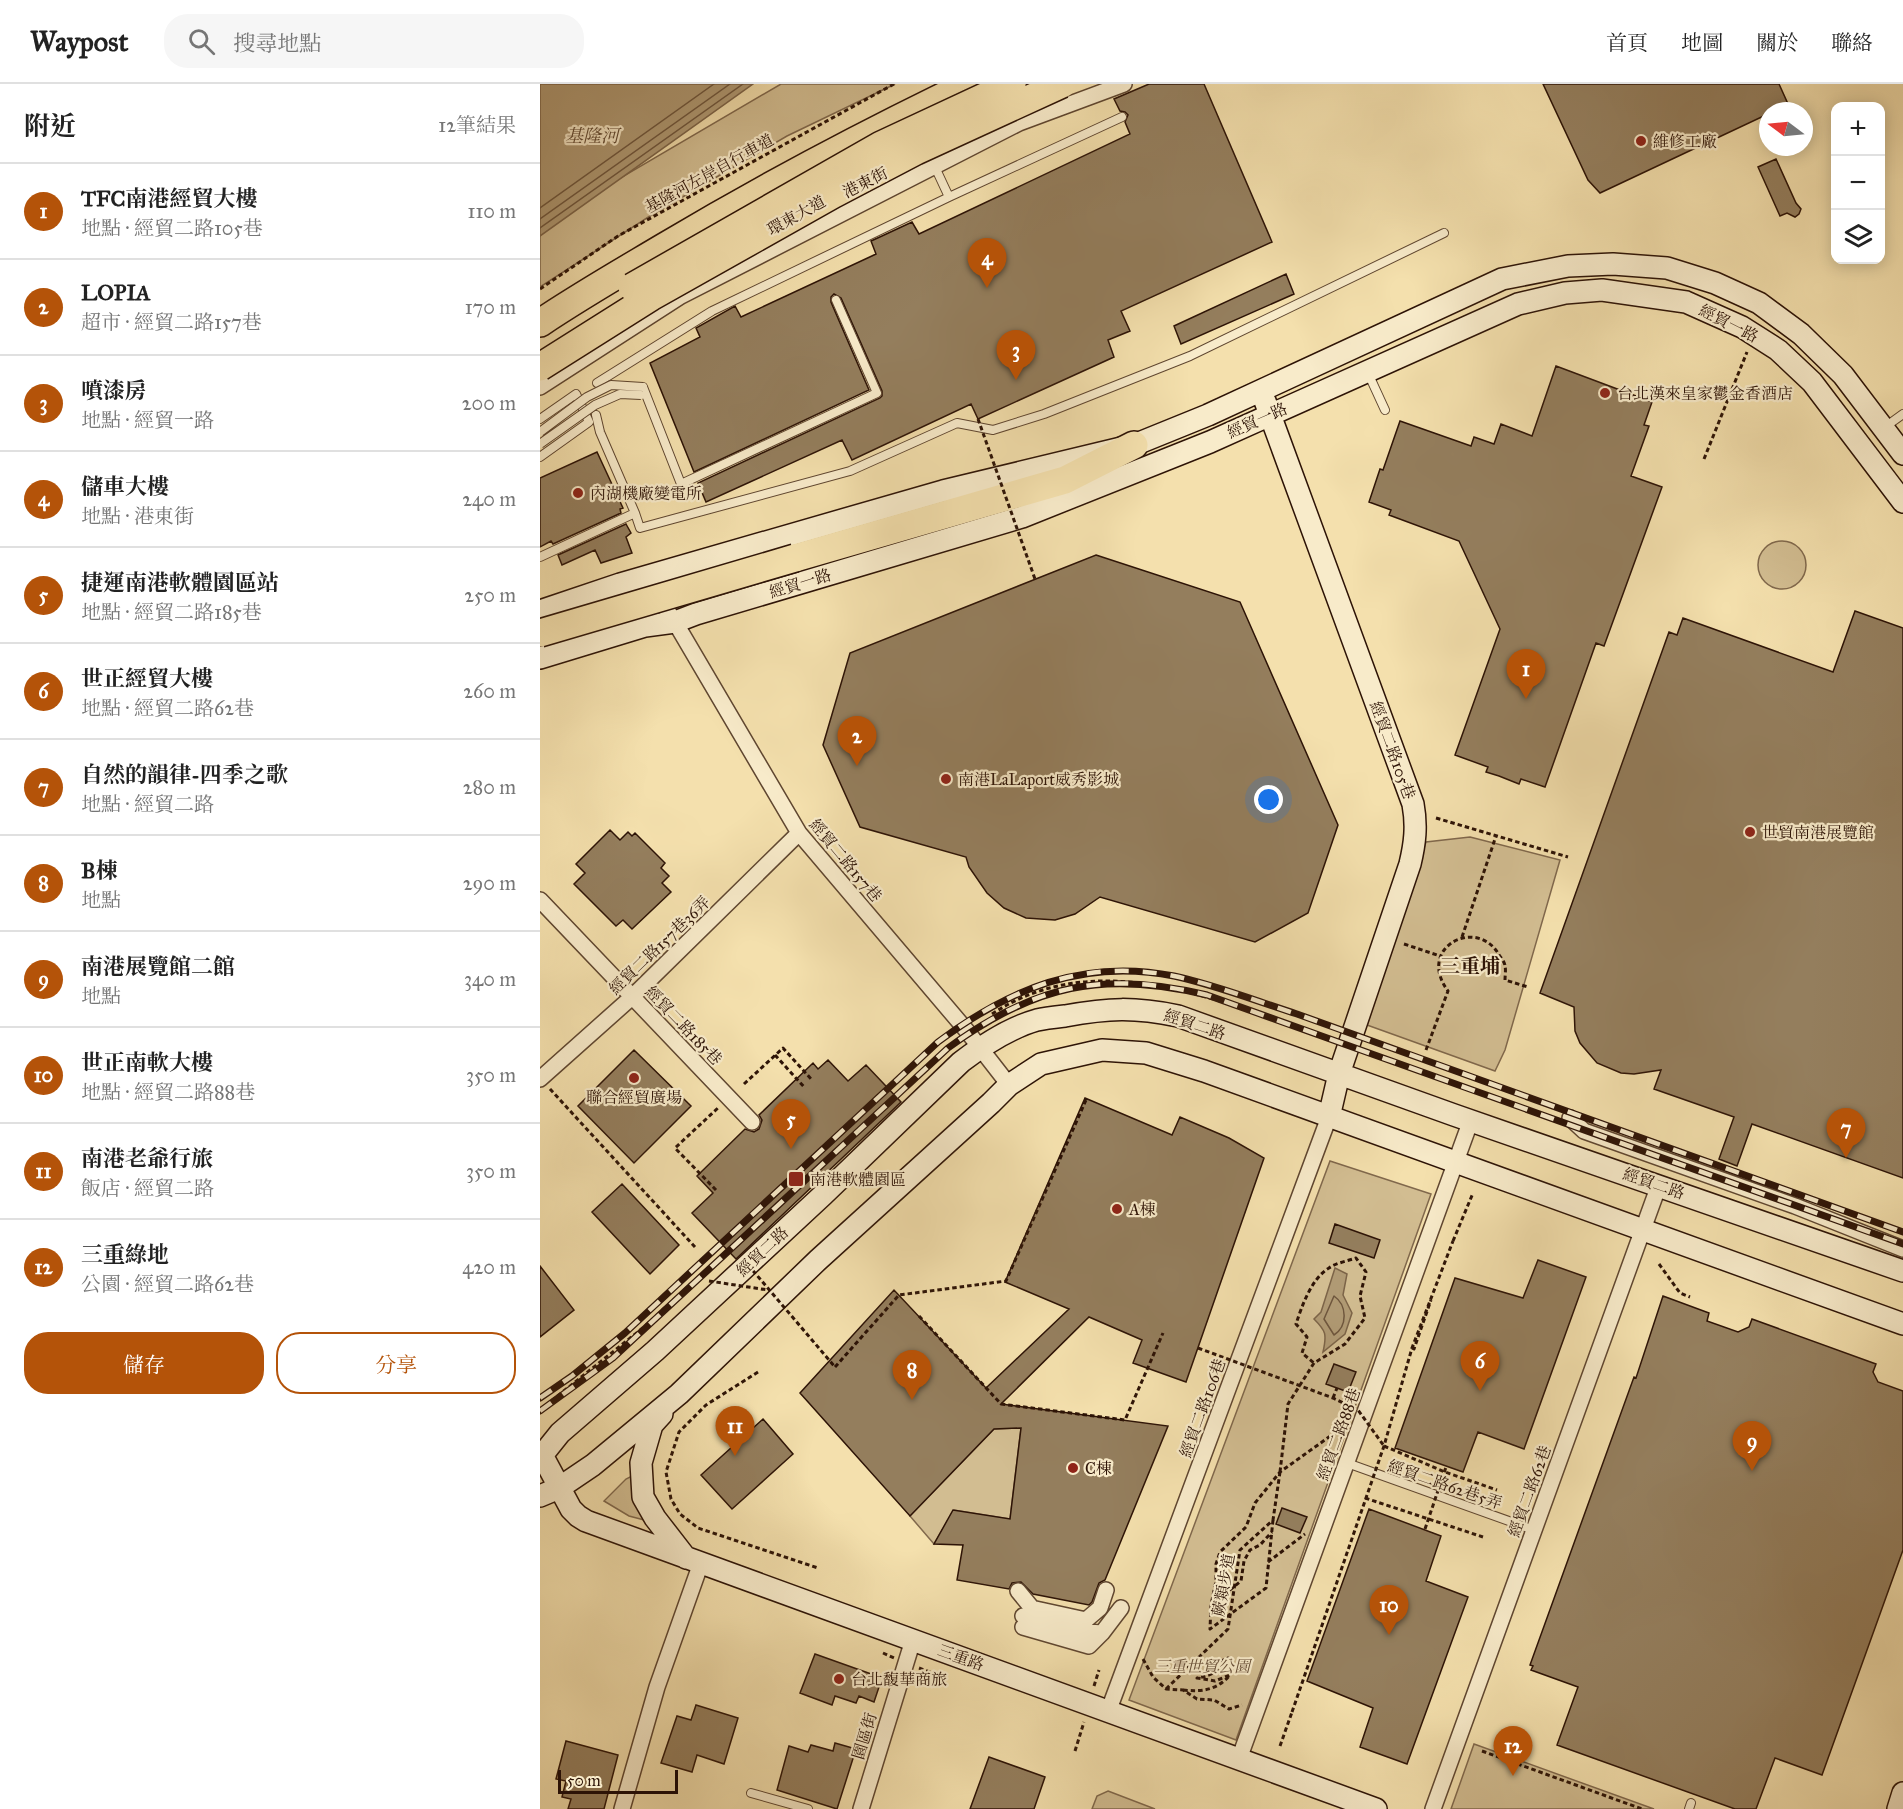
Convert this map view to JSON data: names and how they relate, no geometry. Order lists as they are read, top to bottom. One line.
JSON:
{"streets":{"highway":["環東大道"],"street":["港東街","經貿一路","經貿二路105巷","經貿二路157巷","經貿二路157巷36弄","經貿二路","經貿二路185巷","經貿二路106巷","經貿二路88巷","經貿二路62巷","三重路","園區街"],"lane":["經貿二路62巷5弄"],"path":["基隆河左岸自行車道","蕨類步道"]},"crossings":[["經貿一路","經貿二路105巷"],["經貿一路","經貿二路157巷"],["經貿二路105巷","經貿二路"],["經貿二路105巷","經貿二路106巷"],["經貿二路157巷","經貿二路157巷36弄"],["經貿二路157巷","經貿二路"],["經貿二路157巷36弄","經貿二路185巷"],["經貿二路","經貿二路88巷"],["經貿二路","經貿二路62巷"],["經貿二路","三重路"],["經貿二路106巷","三重路"],["經貿二路88巷","經貿二路62巷5弄"],["經貿二路88巷","三重路"],["經貿二路62巷5弄","經貿二路62巷"],["三重路","園區街"]],"districts":["三重埔"],"water":["基隆河"],"parks":["三重世貿公園"],"places":{"other":["維修工廠","台北漢來皇家鬱金香酒店","內湖機廠變電所","南港LaLaport威秀影城","世貿南港展覽館","聯合經貿廣場","A棟","C棟","台北馥華商旅"],"transit":["南港軟體園區"]},"scale_bar":"50 m","north":"left","page":{"header":"Waypost","search":"搜尋地點","nav":["首頁","地圖","關於","聯絡"],"heading":["附近","12筆結果"],"map_buttons":["+","−"],"list":[{"mark":"1","name":"TFC南港經貿大樓","note":"地點 · 經貿二路105巷","value":"110 m"},{"mark":"2","name":"LOPIA","note":"超市 · 經貿二路157巷","value":"170 m"},{"mark":"3","name":"噴漆房","note":"地點 · 經貿一路","value":"200 m"},{"mark":"4","name":"儲車大樓","note":"地點 · 港東街","value":"240 m"},{"mark":"5","name":"捷運南港軟體園區站","note":"地點 · 經貿二路185巷","value":"250 m"},{"mark":"6","name":"世正經貿大樓","note":"地點 · 經貿二路62巷","value":"260 m"},{"mark":"7","name":"自然的韻律-四季之歌","note":"地點 · 經貿二路","value":"280 m"},{"mark":"8","name":"B棟","note":"地點","value":"290 m"},{"mark":"9","name":"南港展覽館二館","note":"地點","value":"340 m"},{"mark":"10","name":"世正南軟大樓","note":"地點 · 經貿二路88巷","value":"350 m"},{"mark":"11","name":"南港老爺行旅","note":"飯店 · 經貿二路","value":"350 m"},{"mark":"12","name":"三重綠地","note":"公園 · 經貿二路62巷","value":"420 m"}],"pins":["4","3","1","2","5","7","6","8","11","9","10","12"],"buttons":["儲存","分享"],"scale":"50 m"}}
